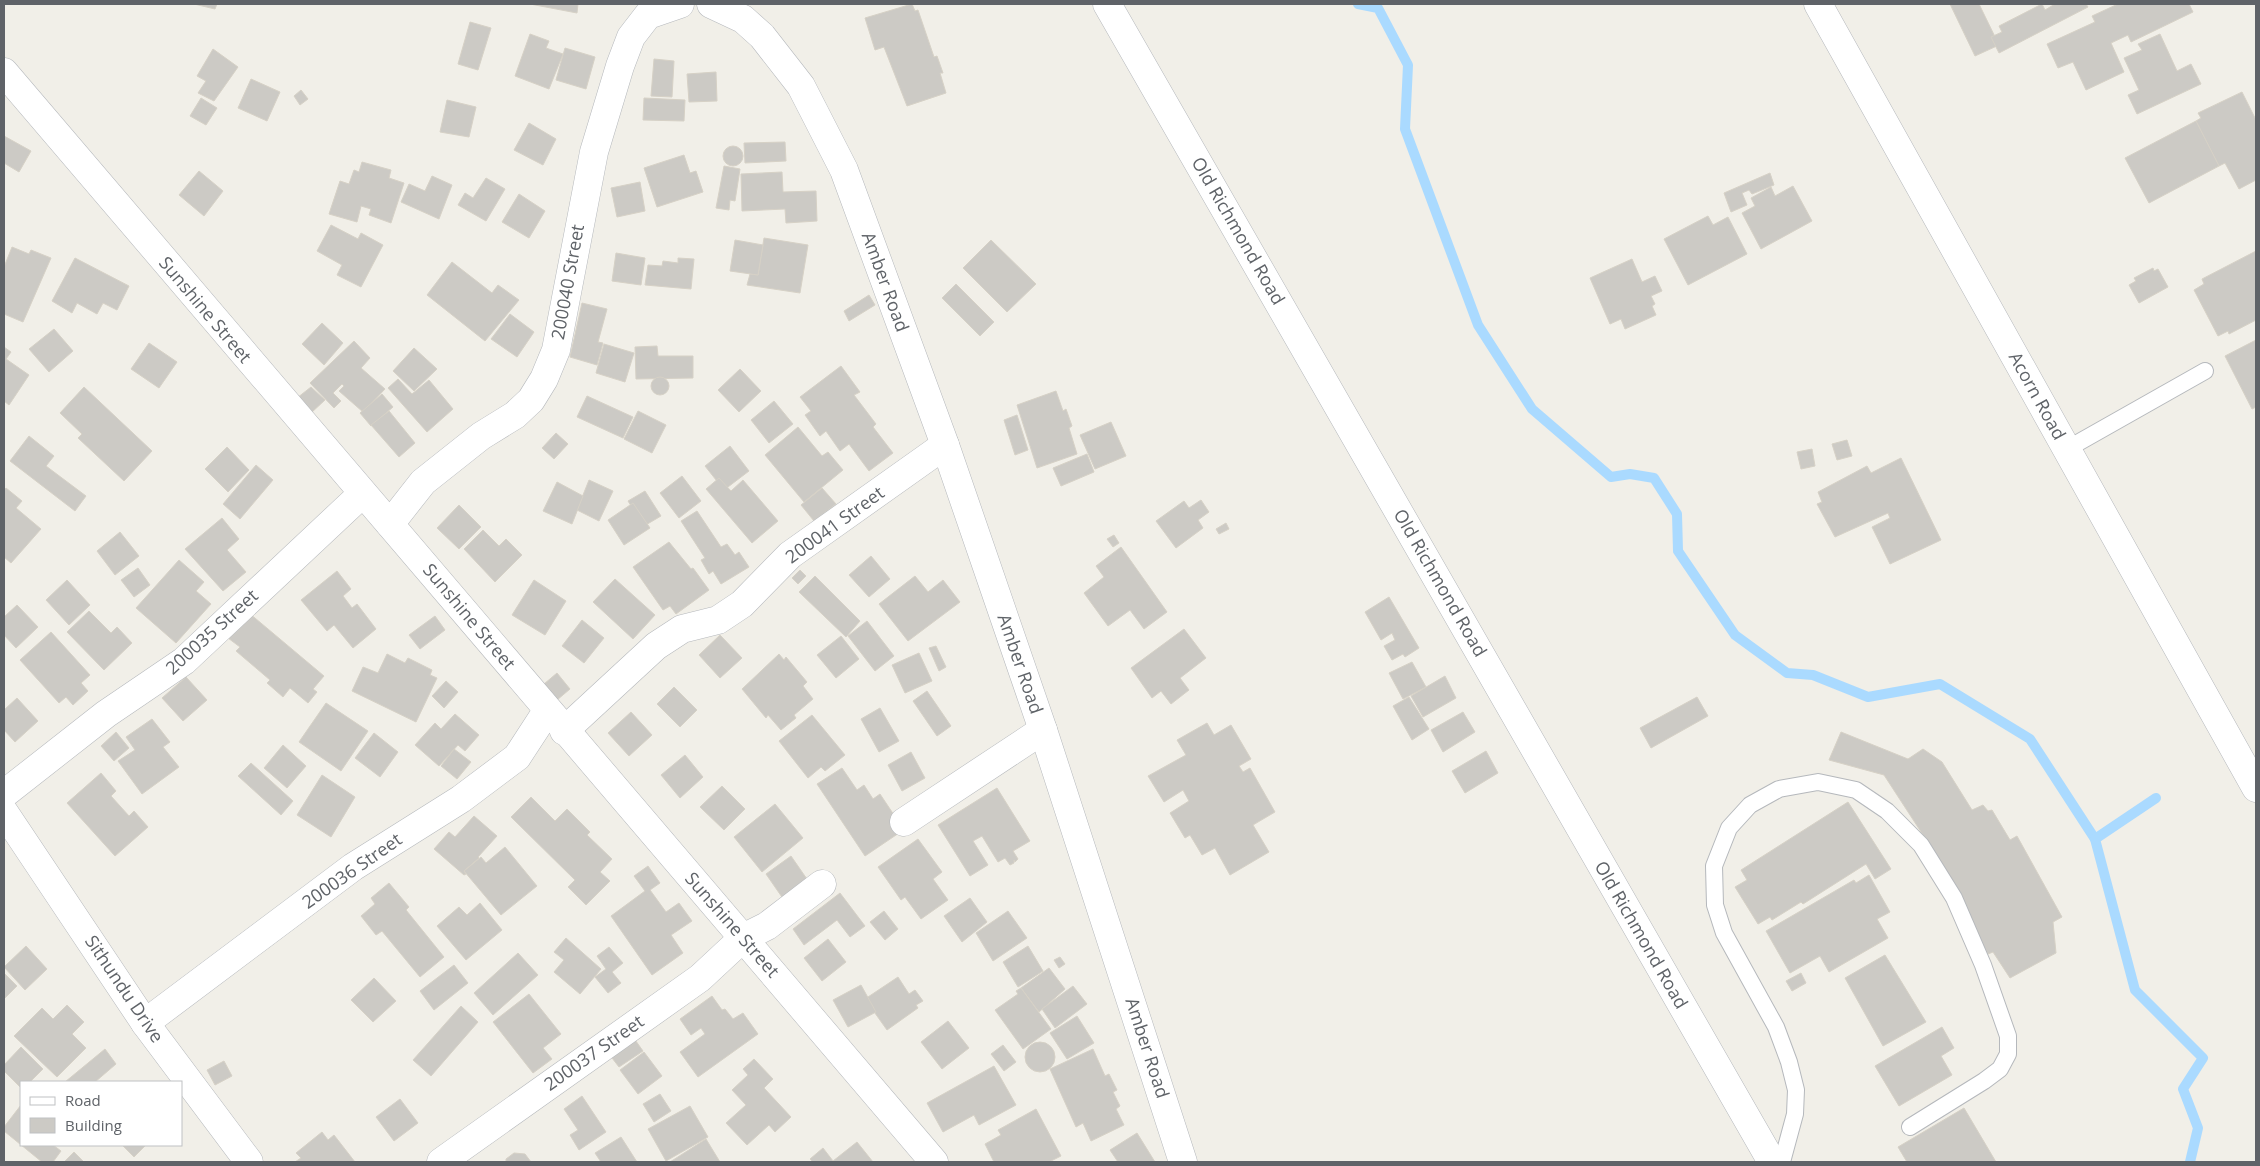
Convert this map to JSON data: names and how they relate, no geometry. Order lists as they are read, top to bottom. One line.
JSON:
{"streets":{"street":["Old Richmond Road","200040 Street","Amber Road","Sunshine Street","Acorn Road","200041 Street","200035 Street","200036 Street","Sithundu Drive","200037 Street"]},"crossings":[["200040 Street","Sunshine Street"],["Amber Road","200041 Street"],["Sunshine Street","200041 Street"],["Sunshine Street","200035 Street"],["Sunshine Street","200036 Street"],["Sunshine Street","200037 Street"],["200041 Street","200036 Street"],["200036 Street","Sithundu Drive"]],"legend":["Road","Building"]}
